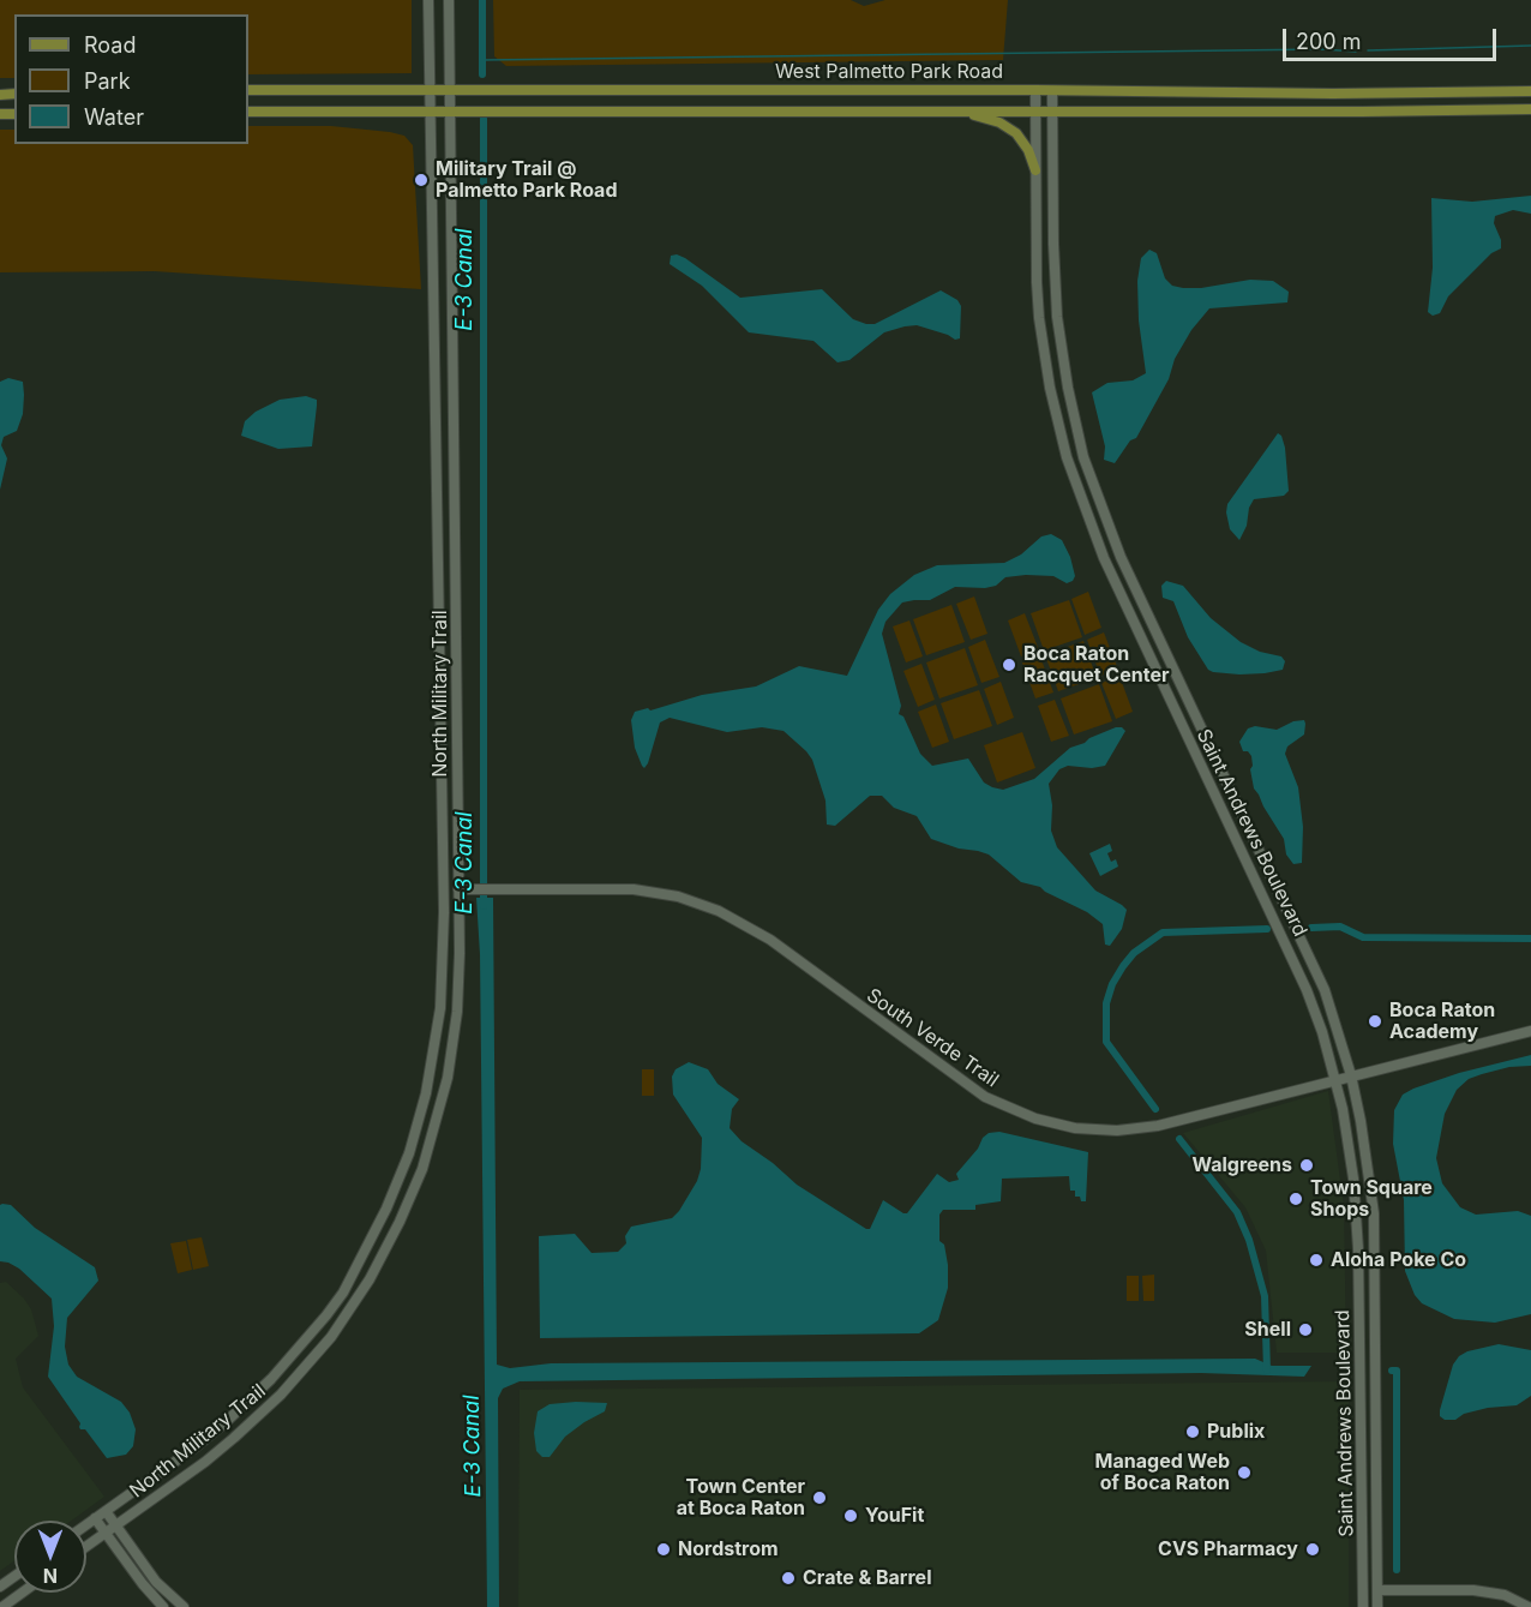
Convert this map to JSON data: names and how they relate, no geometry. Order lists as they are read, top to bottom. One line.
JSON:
{"streets":{"main road":["West Palmetto Park Road"],"street":["North Military Trail","Saint Andrews Boulevard","South Verde Trail"]},"crossings":[["West Palmetto Park Road","North Military Trail"],["West Palmetto Park Road","Saint Andrews Boulevard"],["North Military Trail","South Verde Trail"],["Saint Andrews Boulevard","South Verde Trail"]],"water":["E-3 Canal"],"places":["Military Trail @ Palmetto Park Road","Boca Raton Racquet Center","Boca Raton Academy","Walgreens","Town Square Shops","Aloha Poke Co","Shell","Publix","Managed Web of Boca Raton","Town Center at Boca Raton","YouFit","Nordstrom","CVS Pharmacy","Crate & Barrel"],"legend":["Road","Park","Water"],"scale_bar":"200 m","north":"bottom"}
